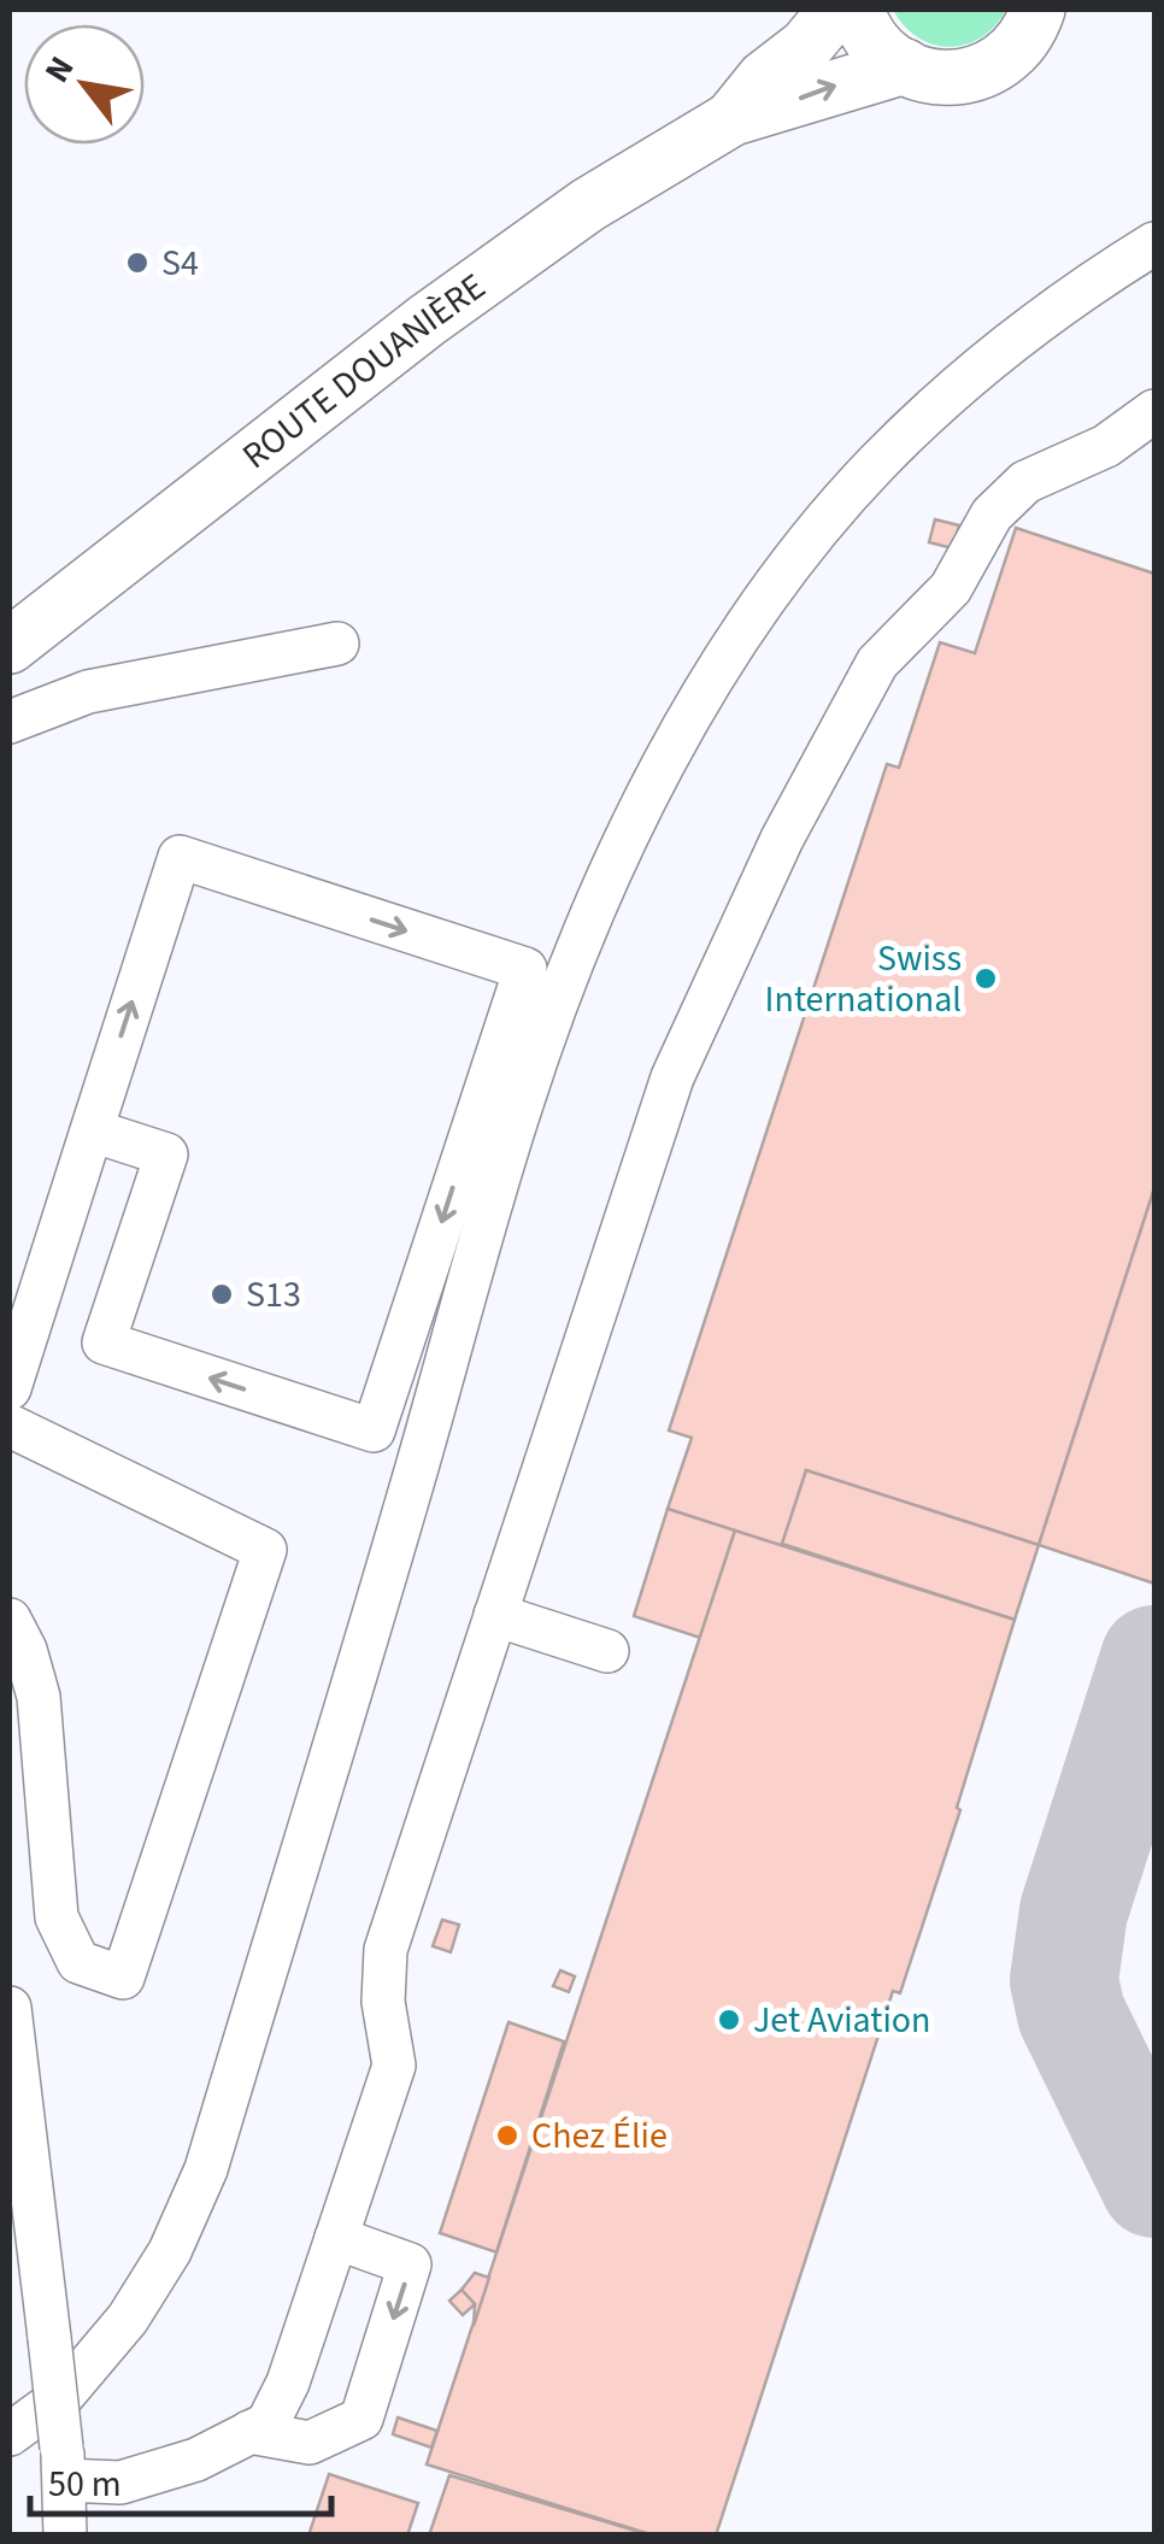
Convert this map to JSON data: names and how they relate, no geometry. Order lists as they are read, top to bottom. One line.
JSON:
{"streets":{"main road":["ROUTE DOUANIÈRE"]},"places":["S4","Swiss International","S13","Jet Aviation","Chez Élie"],"scale_bar":"50 m","north":"top left"}
